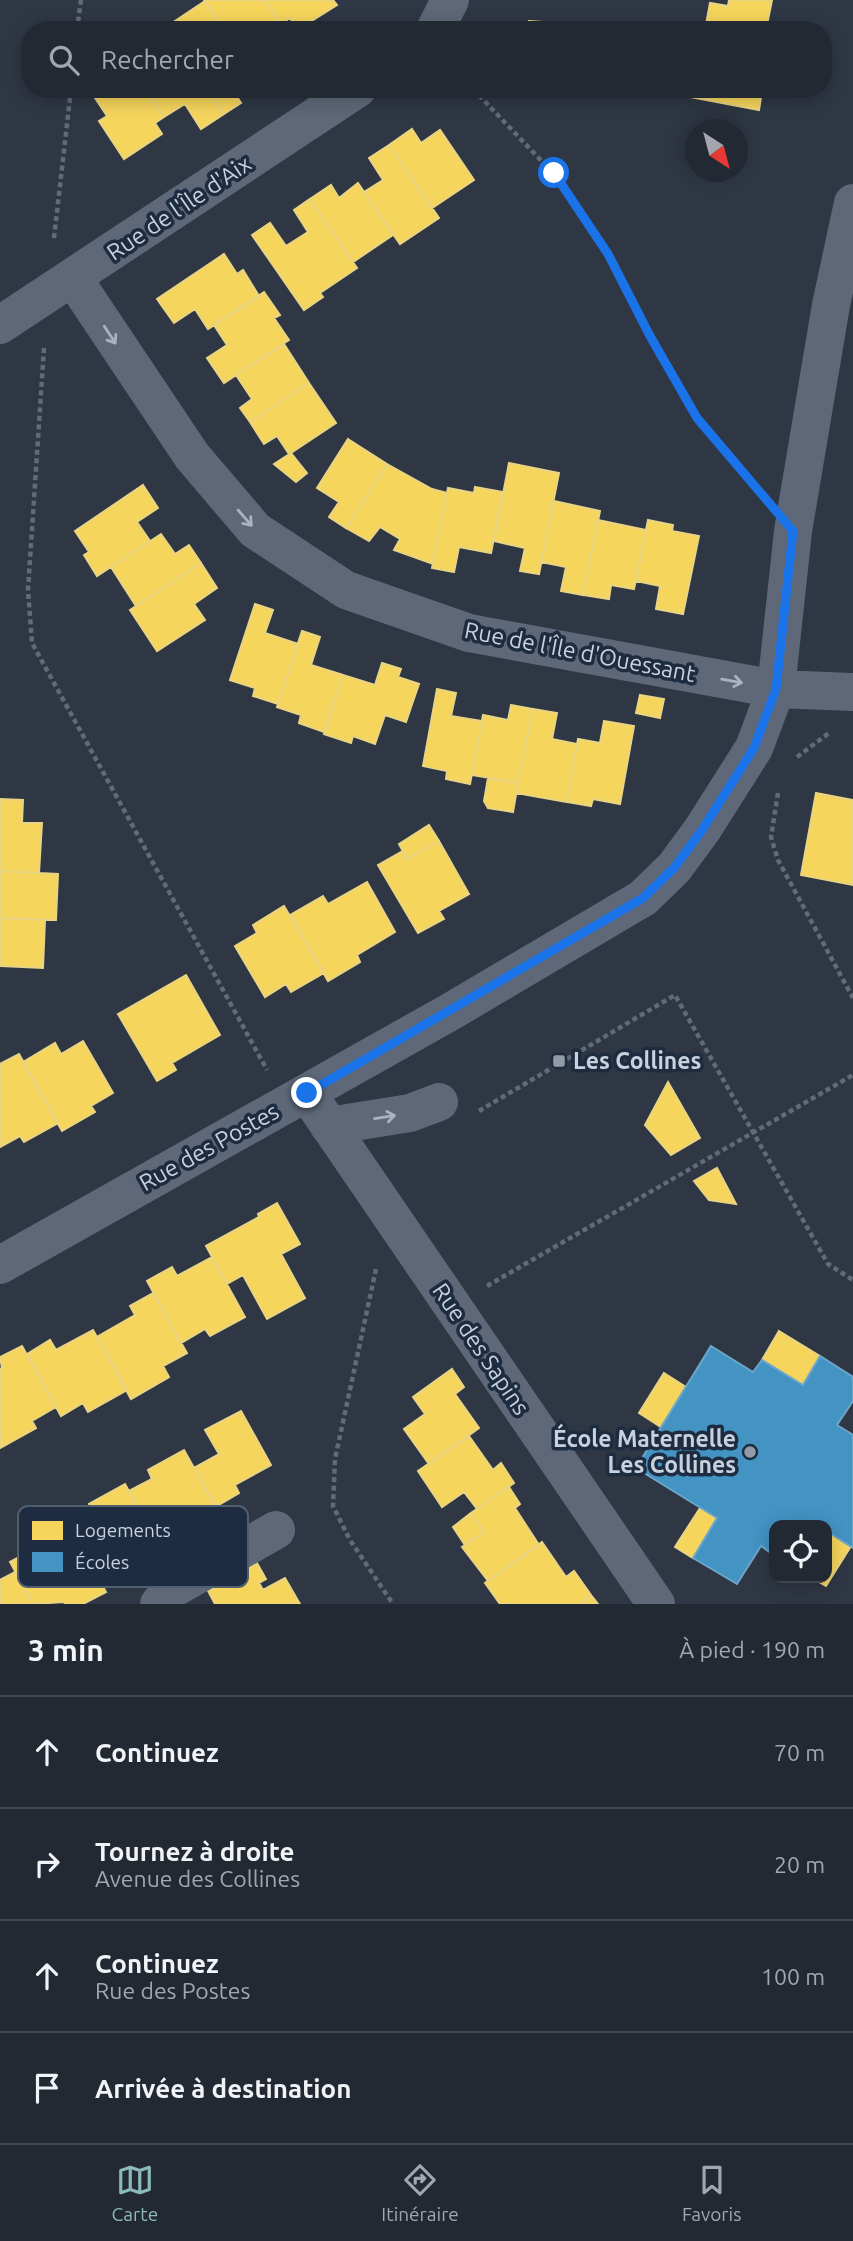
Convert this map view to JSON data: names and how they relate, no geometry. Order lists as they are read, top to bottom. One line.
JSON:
{"streets":{"street":["Rue de l'Île d'Aix","Rue de l'Île d'Ouessant","Rue des Postes","Rue des Sapins"]},"crossings":[["Rue de l'Île d'Aix","Rue de l'Île d'Ouessant"],["Rue de l'Île d'Ouessant","Rue des Postes"],["Rue des Postes","Rue des Sapins"]],"one_way":["Rue de l'Île d'Ouessant"],"places":{"transit":["Les Collines"],"other":["École Maternelle Les Collines"]},"legend":["Logements","Écoles"],"north":"bottom right","page":{"search":"Rechercher","heading":["3 min","À pied · 190 m"],"list":[["Continuez","70 m"],["Tournez à droite","Avenue des Collines","20 m"],["Continuez","Rue des Postes","100 m"],"Arrivée à destination"],"nav":["Carte","Itinéraire","Favoris"]}}
